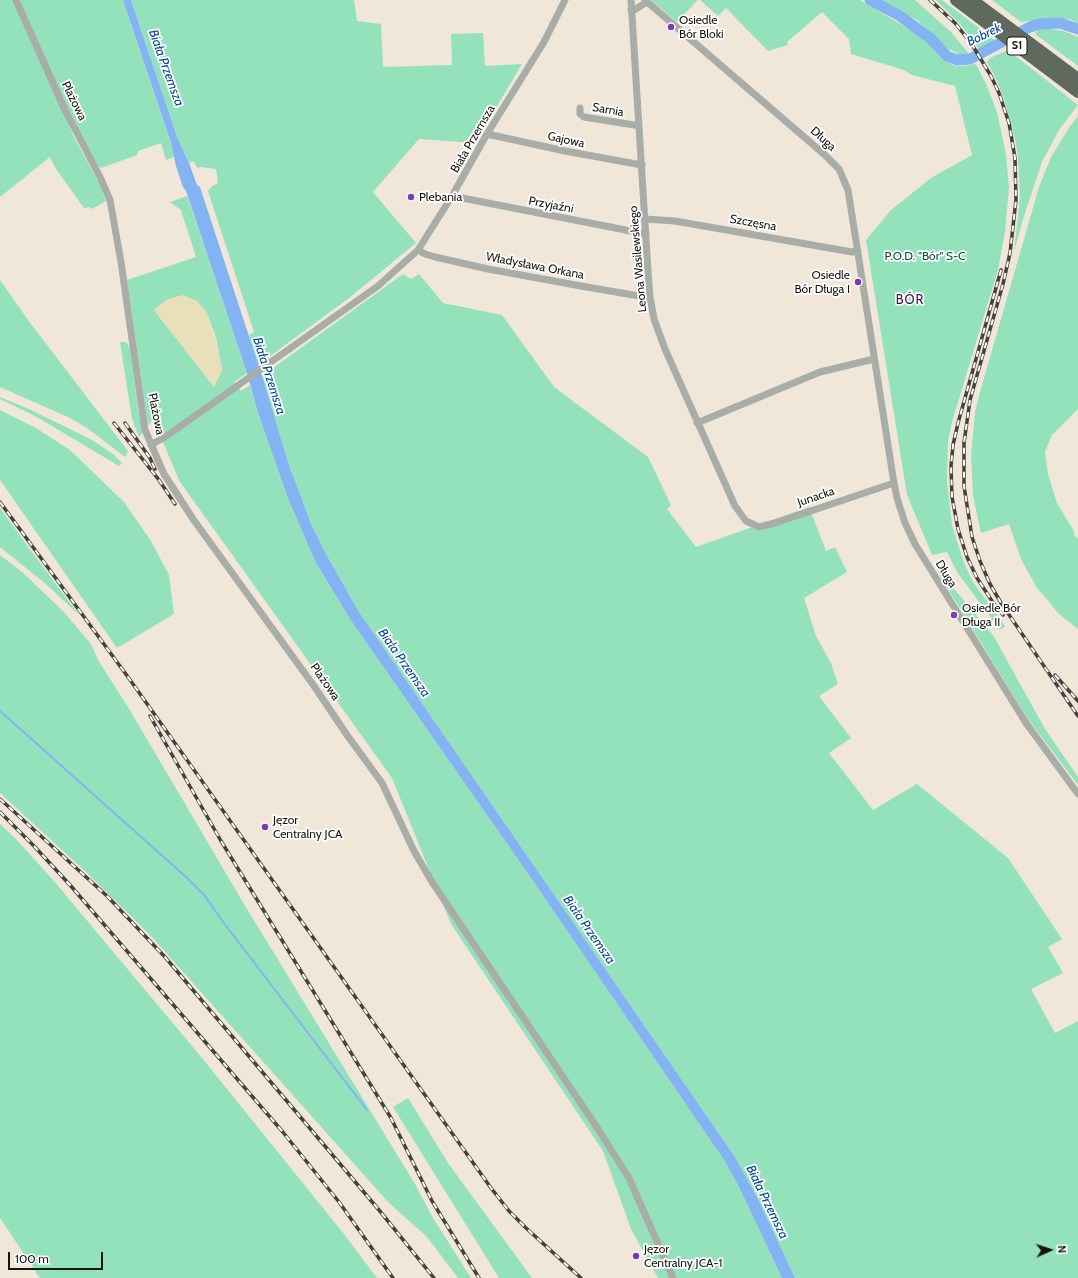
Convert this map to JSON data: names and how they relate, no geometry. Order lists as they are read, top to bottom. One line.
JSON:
{"streets":{"highway":["S1"],"street":["Plażowa","Sarnia","Biała Przemsza","Długa","Gajowa","Przyjaźni","Szczęsna","Leona Wasilewskiego","Władysława Orkana","Junacka"]},"crossings":[["Plażowa","Biała Przemsza"],["Sarnia","Leona Wasilewskiego"],["Biała Przemsza","Gajowa"],["Biała Przemsza","Przyjaźni"],["Biała Przemsza","Władysława Orkana"],["Długa","Szczęsna"],["Długa","Junacka"],["Gajowa","Leona Wasilewskiego"],["Przyjaźni","Leona Wasilewskiego"],["Szczęsna","Leona Wasilewskiego"],["Leona Wasilewskiego","Władysława Orkana"],["Leona Wasilewskiego","Junacka"]],"districts":["BÓR"],"water":["Bobrek","Biała Przemsza"],"parks":["P.O.D. \"Bór\" S-C"],"places":["Osiedle Bór Bloki","Plebania","Osiedle Bór Długa I","Osiedle Bór Długa II","Jęzor Centralny JCA","Jęzor Centralny JCA-1"],"scale_bar":"100 m","north":"right"}
